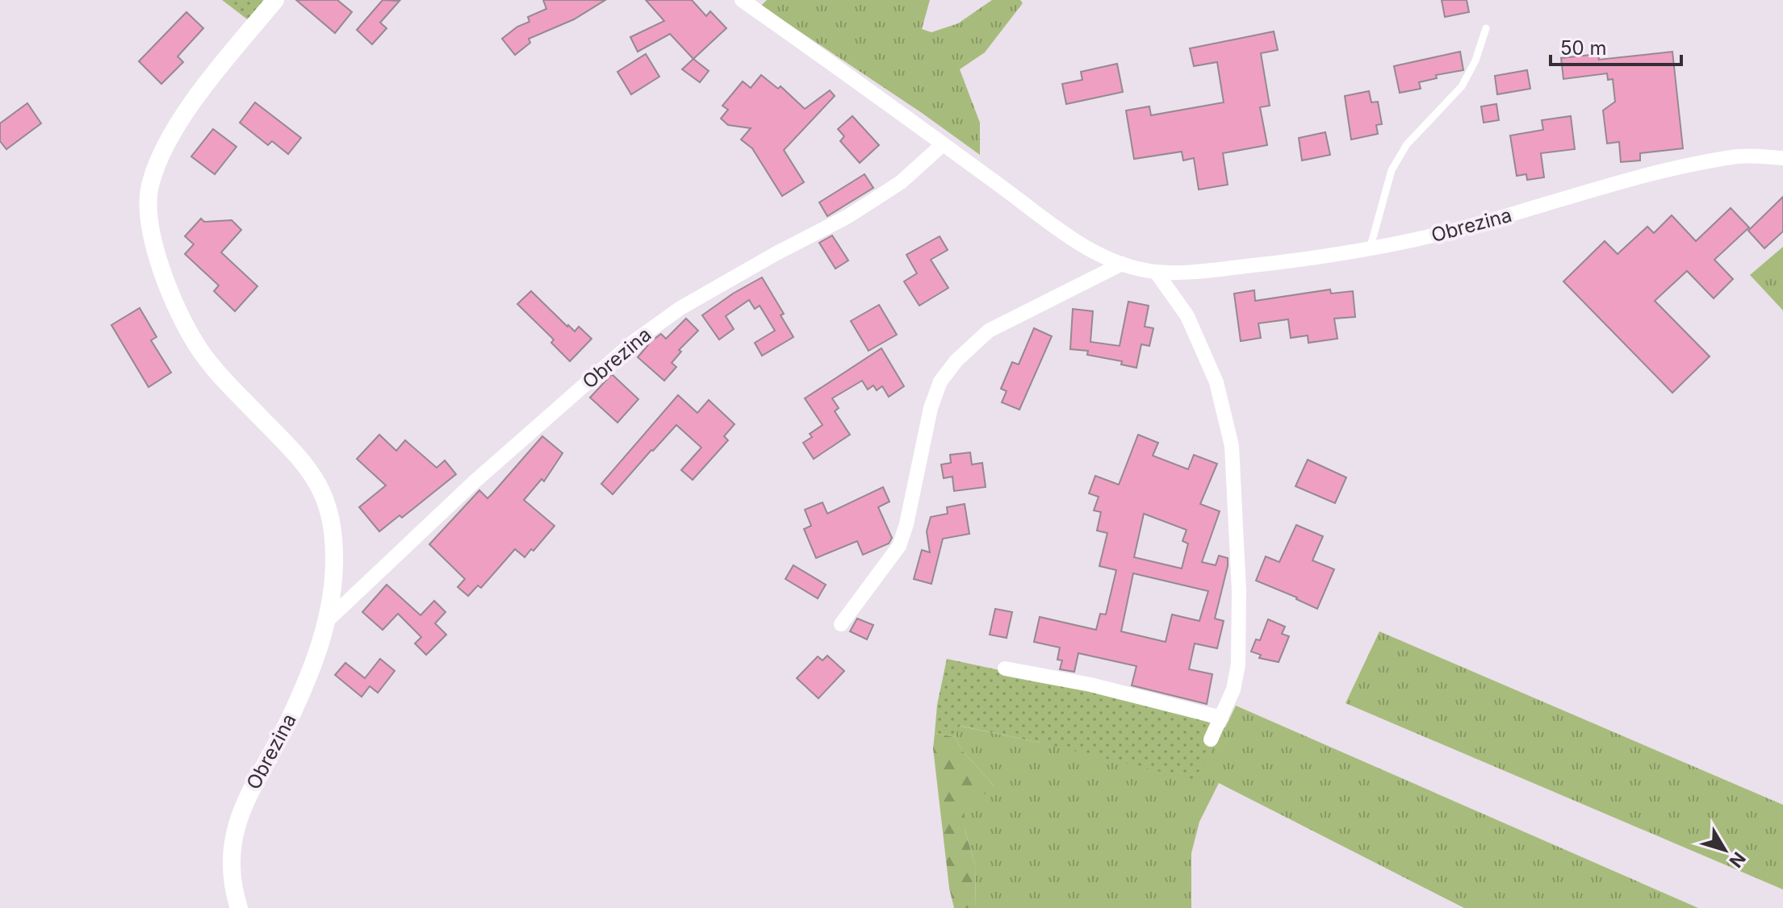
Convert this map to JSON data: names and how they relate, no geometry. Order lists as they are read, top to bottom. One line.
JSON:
{"streets":{"street":["Obrezina"]},"scale_bar":"50 m","north":"bottom right"}
